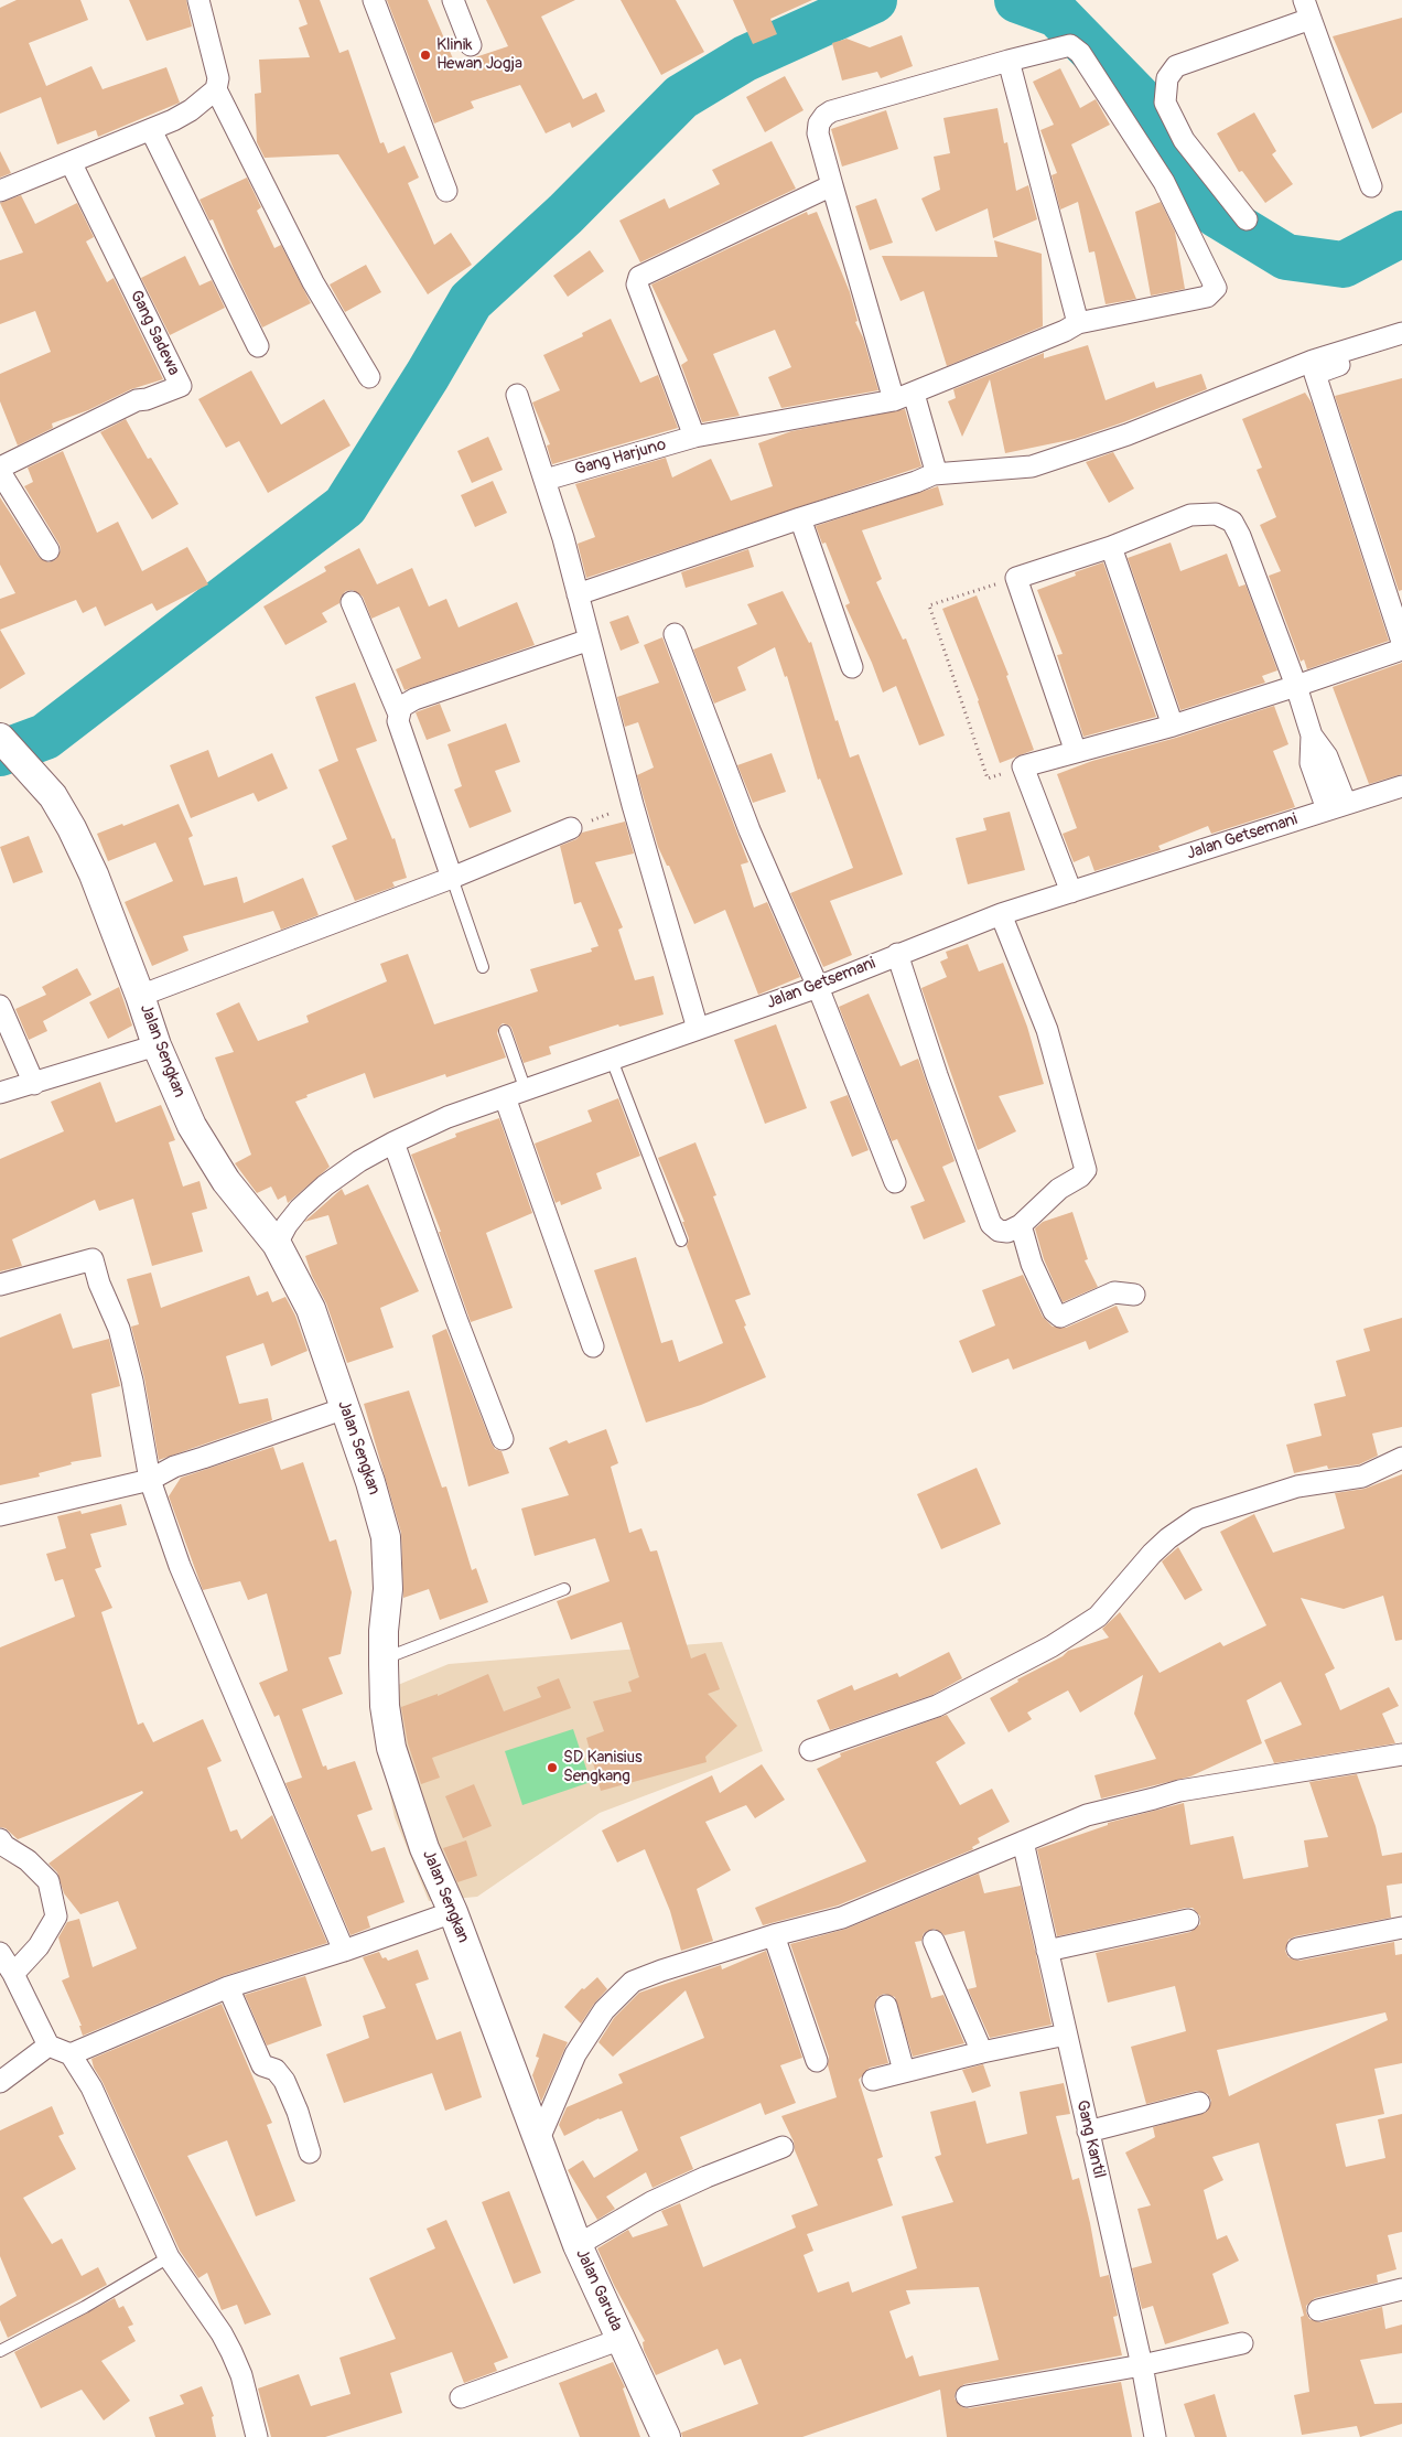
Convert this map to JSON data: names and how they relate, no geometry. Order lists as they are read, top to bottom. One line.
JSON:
{"streets":{"main road":["Jalan Sengkan","Jalan Garuda"],"street":["Gang Sadewa","Gang Harjuno","Jalan Getsemani","Gang Kantil"]},"crossings":[["Jalan Getsemani","Jalan Sengkan"],["Jalan Sengkan","Jalan Garuda"]],"places":["Klinik Hewan Jogja","SD Kanisius Sengkang"]}
